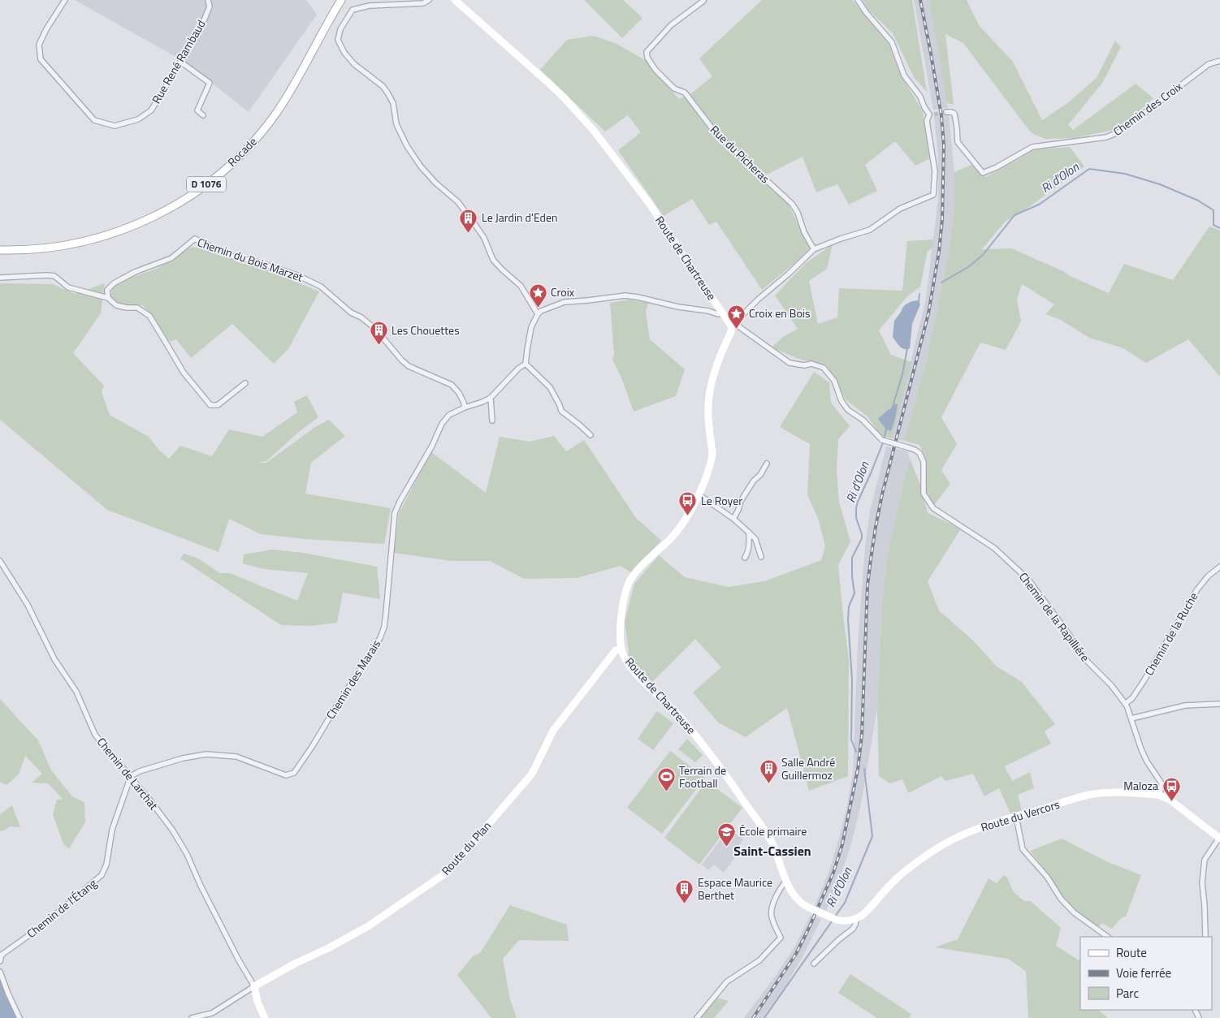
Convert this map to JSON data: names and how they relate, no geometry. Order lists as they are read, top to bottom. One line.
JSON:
{"streets":{"main road":["Rocade","D 1076","Route de Chartreuse","Route du Vercors","Route du Plan"],"street":["Rue René Rambaud","Chemin des Croix","Rue du Picheras","Chemin du Bois Marzet","Chemin de la Rapilliére","Chemin de la Ruche","Chemin des Marais","Chemin de Larchat","Chemin de l'Étang"]},"crossings":[["Route de Chartreuse","Chemin de la Rapilliére"],["Route de Chartreuse","Route du Vercors"],["Route de Chartreuse","Route du Plan"],["Chemin du Bois Marzet","Chemin des Marais"],["Chemin de la Rapilliére","Chemin de la Ruche"],["Chemin de la Rapilliére","Route du Vercors"],["Chemin des Marais","Chemin de Larchat"],["Chemin des Marais","Chemin de l'Étang"],["Chemin de Larchat","Route du Plan"],["Chemin de Larchat","Chemin de l'Étang"]],"districts":["Saint-Cassien"],"water":["Ri d'Olon"],"places":{"building":["Le Jardin d'Eden","Les Chouettes","Salle André Guillermoz","Espace Maurice Berthet"],"place":["Croix","Croix en Bois"],"bus stop":["Le Royer","Maloza"],"sports":["Terrain de Football"],"school or university":["École primaire"]},"legend":["Route","Voie ferrée","Parc"]}
